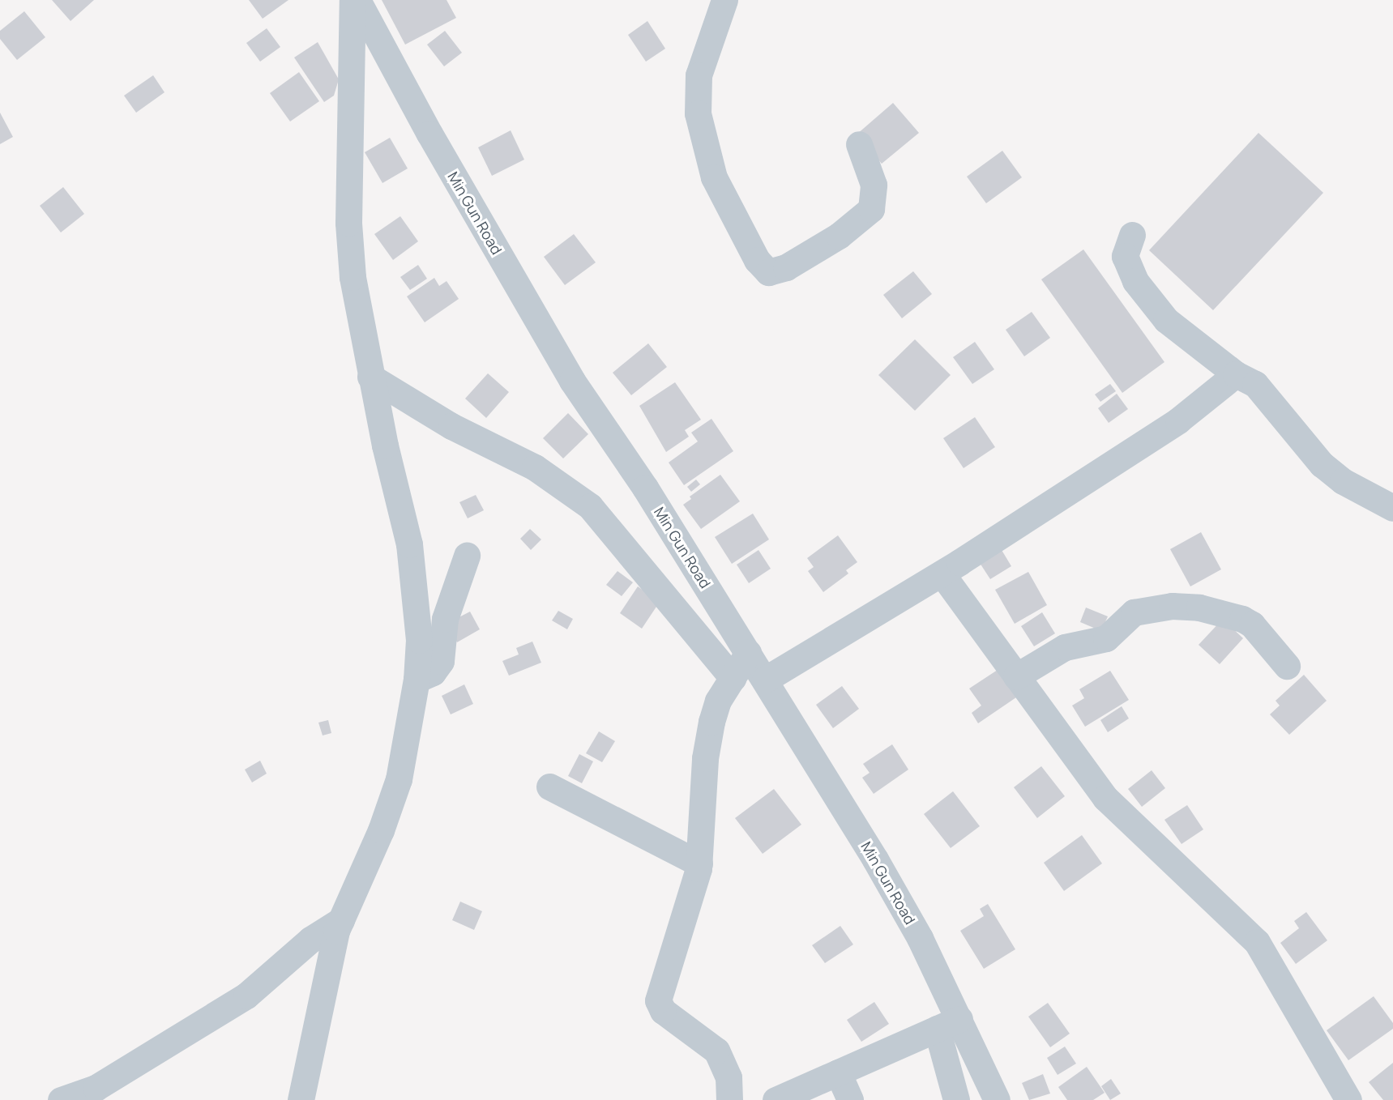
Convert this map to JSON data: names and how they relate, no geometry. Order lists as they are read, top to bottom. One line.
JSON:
{"streets":{"street":["Min Gun Road"]}}
